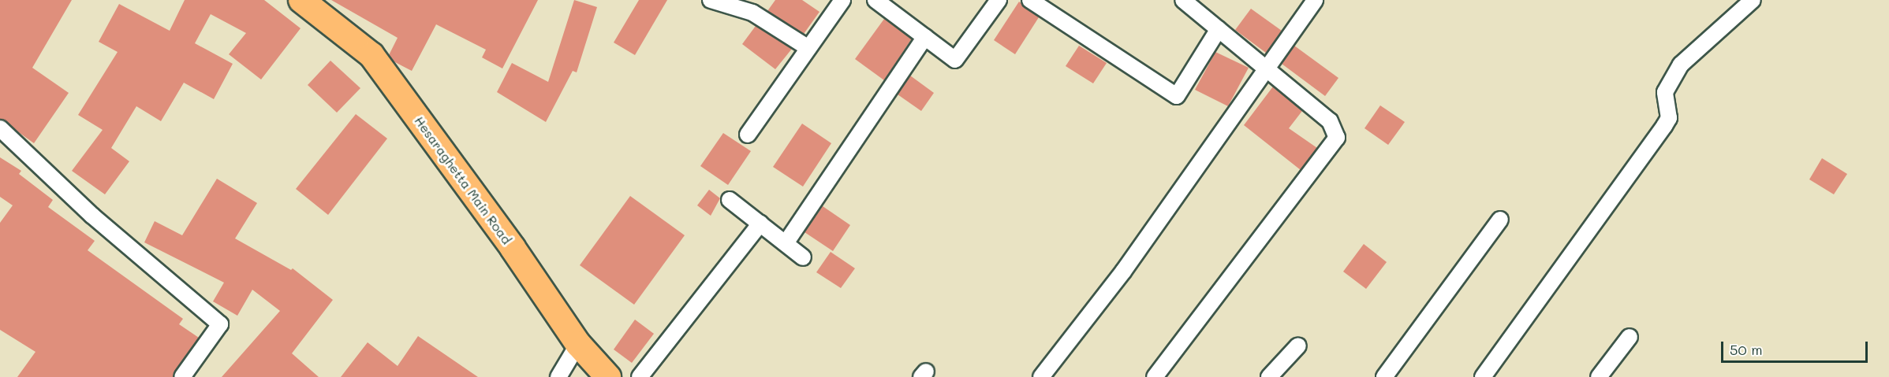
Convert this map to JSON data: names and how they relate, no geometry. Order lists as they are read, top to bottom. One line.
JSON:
{"streets":{"main road":["Hesaraghetta Main Road"]},"scale_bar":"50 m"}
